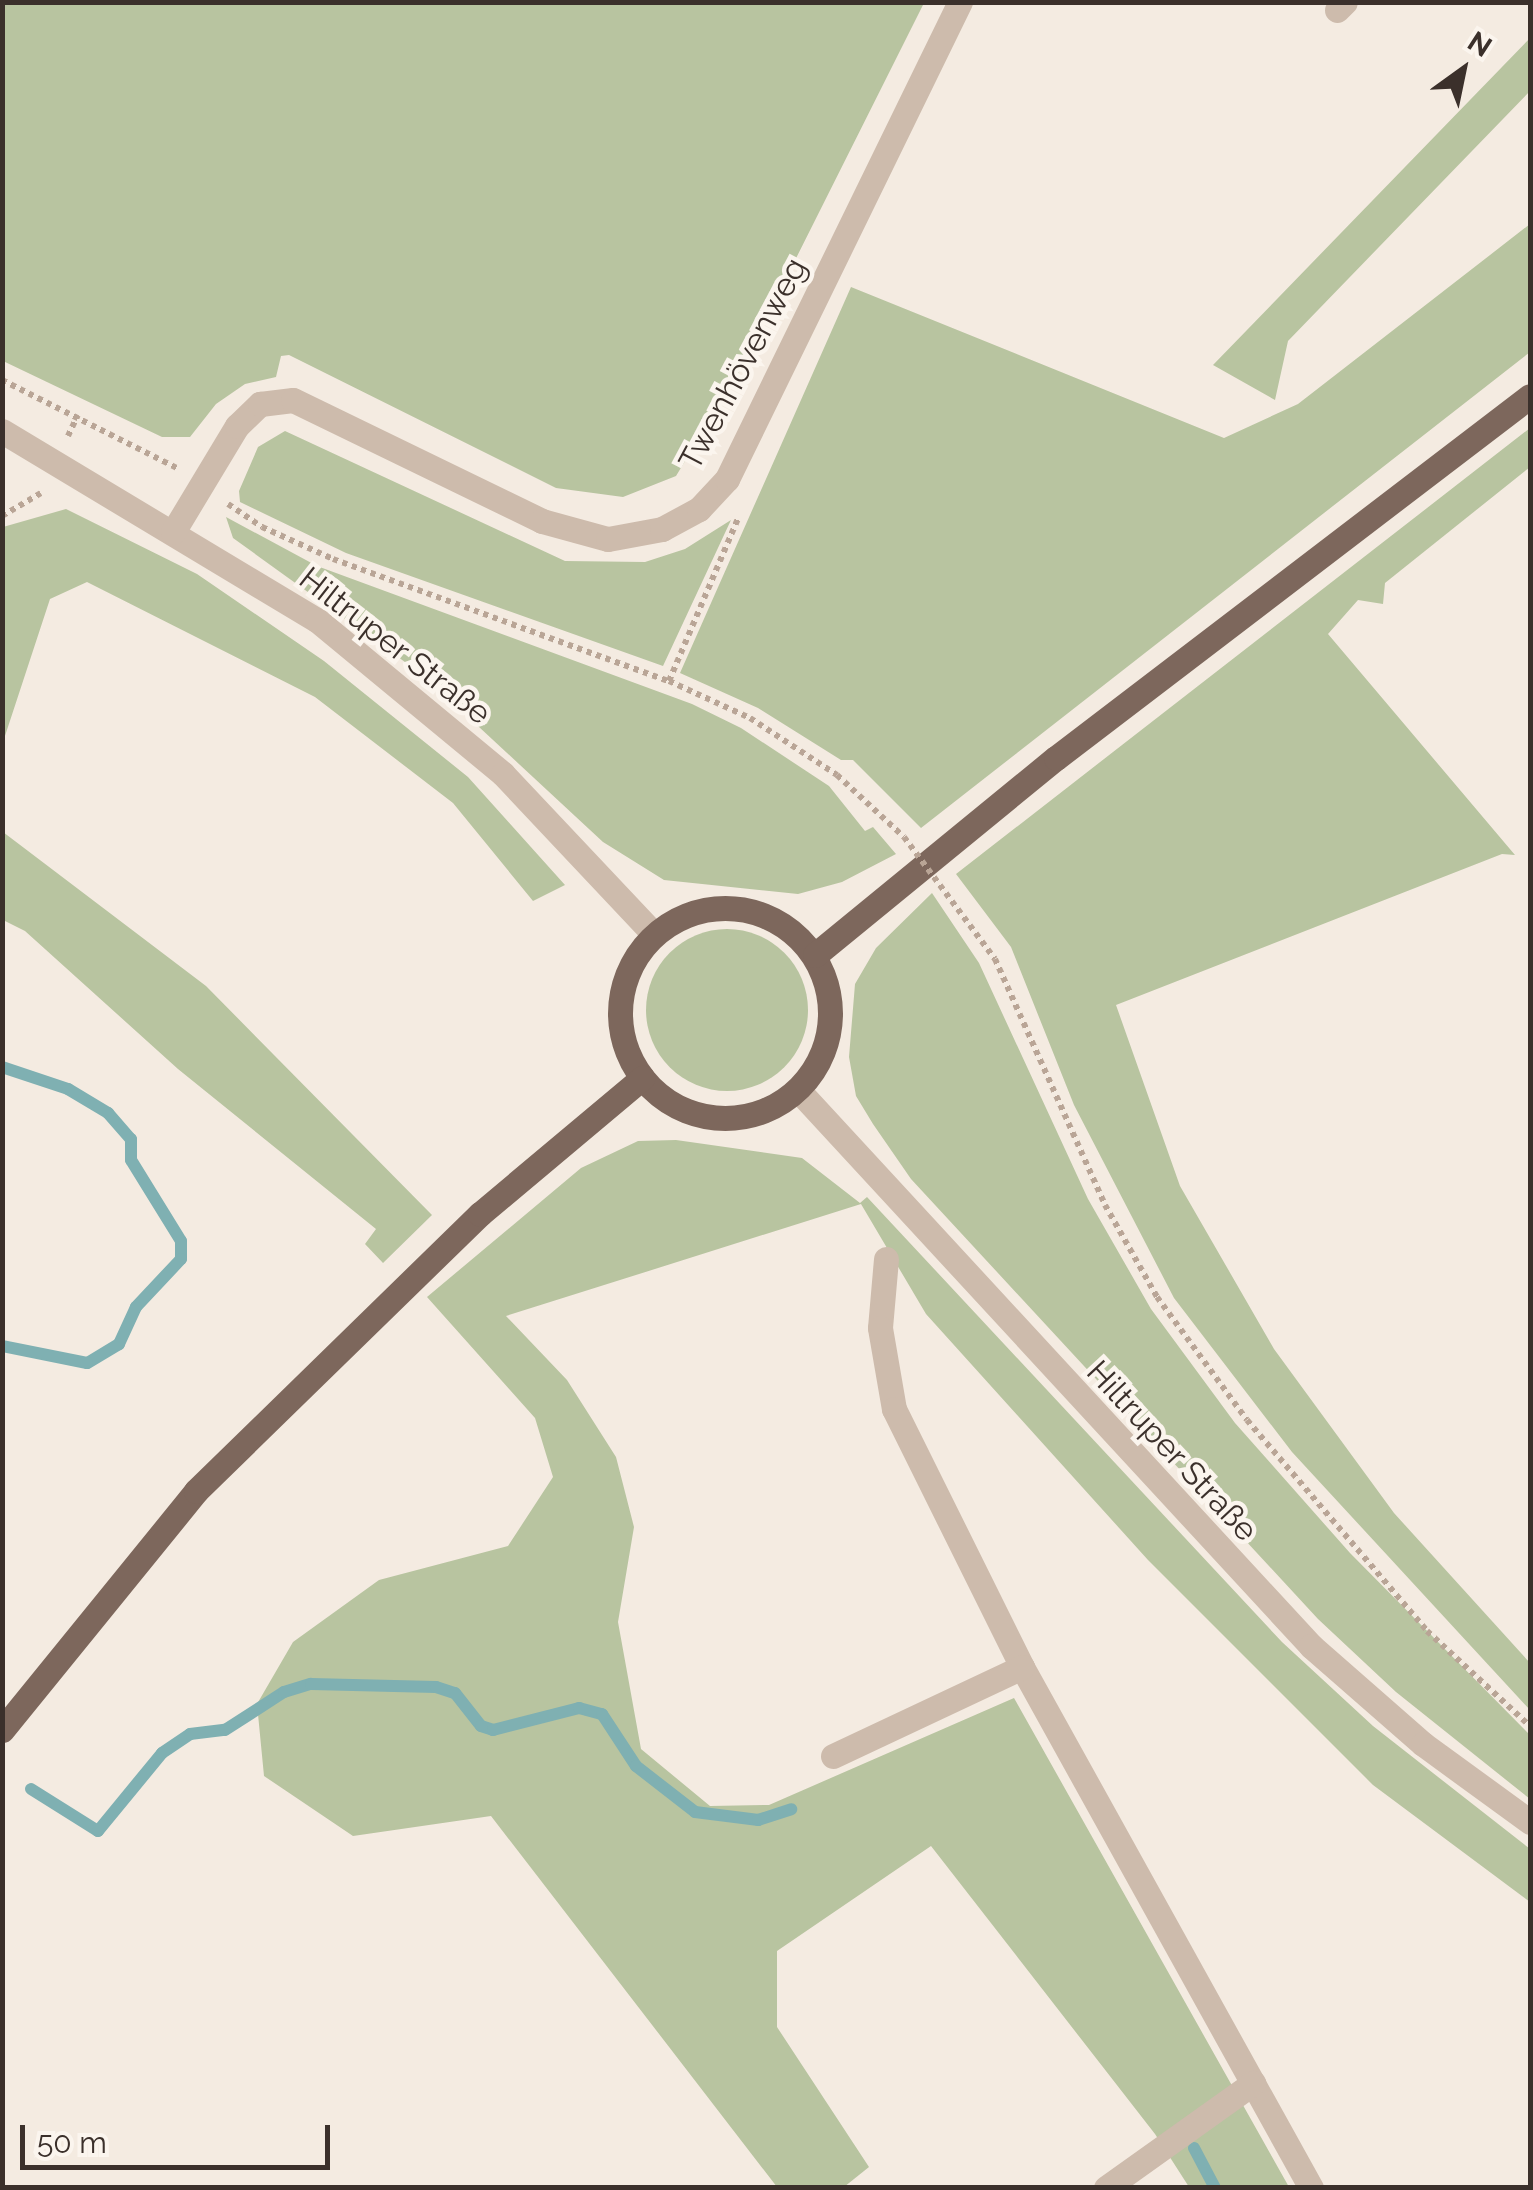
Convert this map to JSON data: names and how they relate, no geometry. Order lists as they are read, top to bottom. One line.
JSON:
{"streets":{"street":["Twenhövenweg","Hiltruper Straße"]},"crossings":[["Twenhövenweg","Hiltruper Straße"]],"scale_bar":"50 m","north":"top right"}
